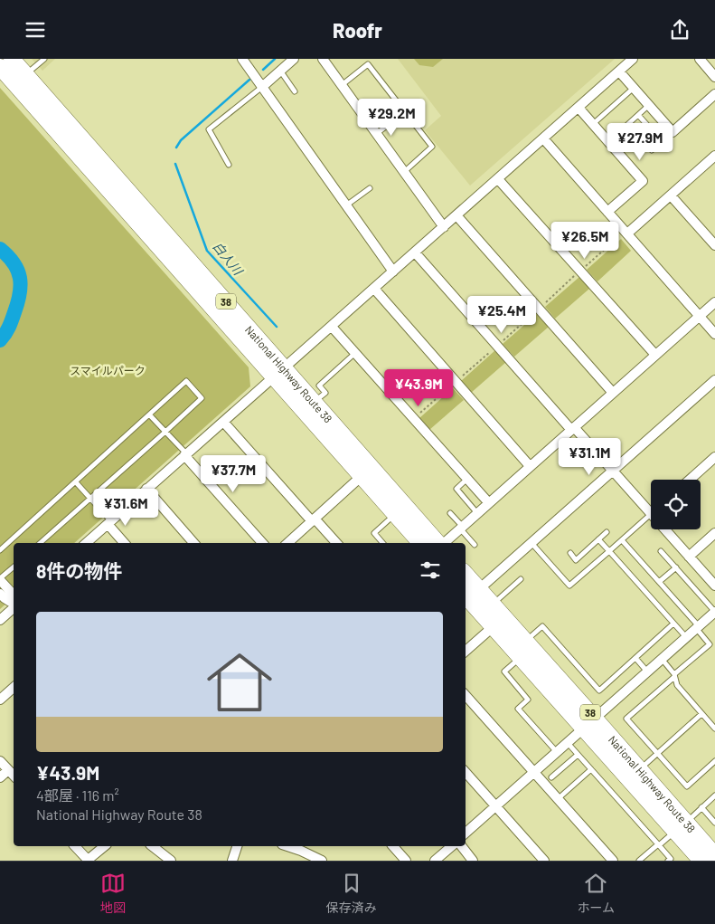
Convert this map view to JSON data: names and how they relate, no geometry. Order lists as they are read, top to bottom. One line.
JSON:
{"streets":{"highway":["38","National Highway Route 38"]},"water":["白人川"],"parks":["スマイルパーク"],"page":{"header":"Roofr","price":["¥29.2M","¥27.9M","¥26.5M","¥25.4M","¥43.9M","¥31.1M","¥37.7M","¥31.6M"],"heading":"8件の物件","list":[{"name":"¥43.9M","note":"4部屋 · 116 m² · National Highway Route 38"}],"tabs":["地図","保存済み","ホーム"]}}
